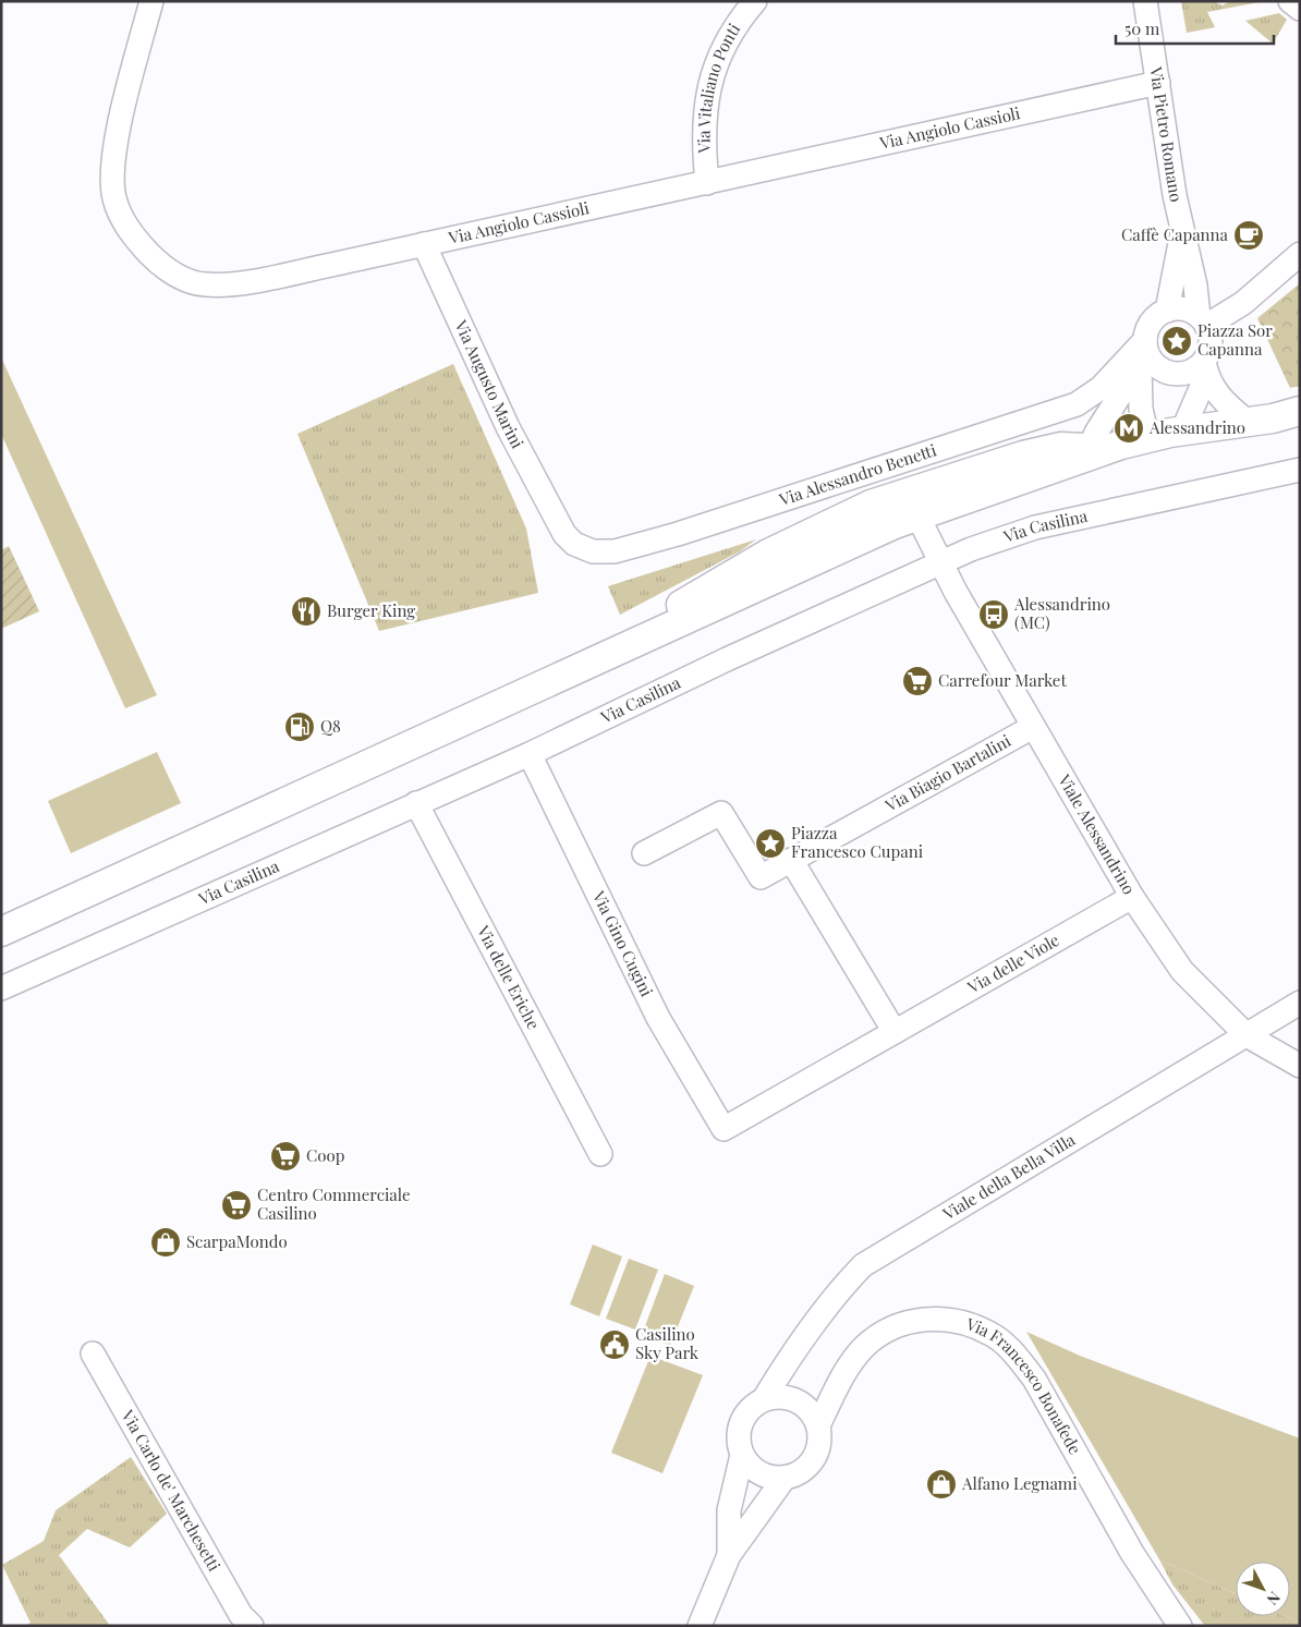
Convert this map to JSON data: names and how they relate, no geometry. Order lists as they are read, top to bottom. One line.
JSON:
{"streets":{"street":["Via Vitaliano Ponti","Via Angiolo Cassioli","Via Pietro Romano","Via Augusto Marini","Via Alessandro Benetti","Via Casilina","Via Biagio Bartalini","Viale Alessandrino","Via Gino Cugini","Via delle Viole","Via delle Eriche","Viale della Bella Villa","Via Francesco Bonafede","Via Carlo de' Marchesetti"]},"crossings":[["Via Vitaliano Ponti","Via Angiolo Cassioli"],["Via Angiolo Cassioli","Via Pietro Romano"],["Via Angiolo Cassioli","Via Augusto Marini"],["Via Pietro Romano","Via Alessandro Benetti"],["Via Augusto Marini","Via Alessandro Benetti"],["Via Casilina","Viale Alessandrino"],["Via Casilina","Via Gino Cugini"],["Via Casilina","Via delle Eriche"],["Via Biagio Bartalini","Viale Alessandrino"],["Viale Alessandrino","Via delle Viole"],["Viale Alessandrino","Viale della Bella Villa"],["Via Gino Cugini","Via delle Viole"],["Viale della Bella Villa","Via Francesco Bonafede"]],"places":{"cafe":["Caffè Capanna"],"place":["Piazza Sor Capanna","Piazza Francesco Cupani"],"metro station":["Alessandrino"],"restaurant":["Burger King"],"bus stop":["Alessandrino (MC)"],"supermarket":["Carrefour Market","Coop","Centro Commerciale Casilino"],"fuel station":["Q8"],"shop":["ScarpaMondo","Alfano Legnami"],"public building":["Casilino Sky Park"]},"scale_bar":"50 m","north":"bottom right"}
